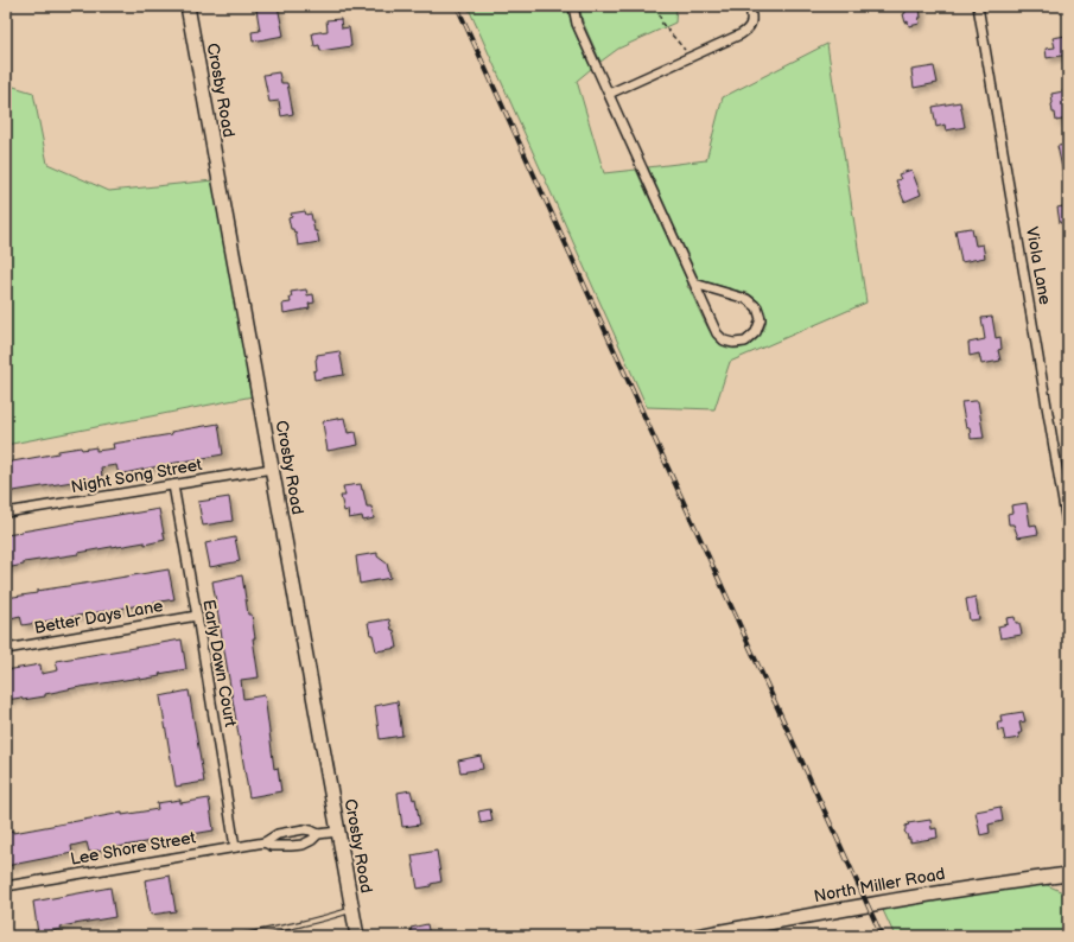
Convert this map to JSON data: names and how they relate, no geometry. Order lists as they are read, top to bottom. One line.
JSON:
{"streets":{"street":["Crosby Road","Viola Lane","Night Song Street","Better Days Lane","Early Dawn Court","Lee Shore Street","North Miller Road"]},"crossings":[["Crosby Road","Night Song Street"],["Night Song Street","Early Dawn Court"],["Better Days Lane","Early Dawn Court"],["Early Dawn Court","Lee Shore Street"]]}
